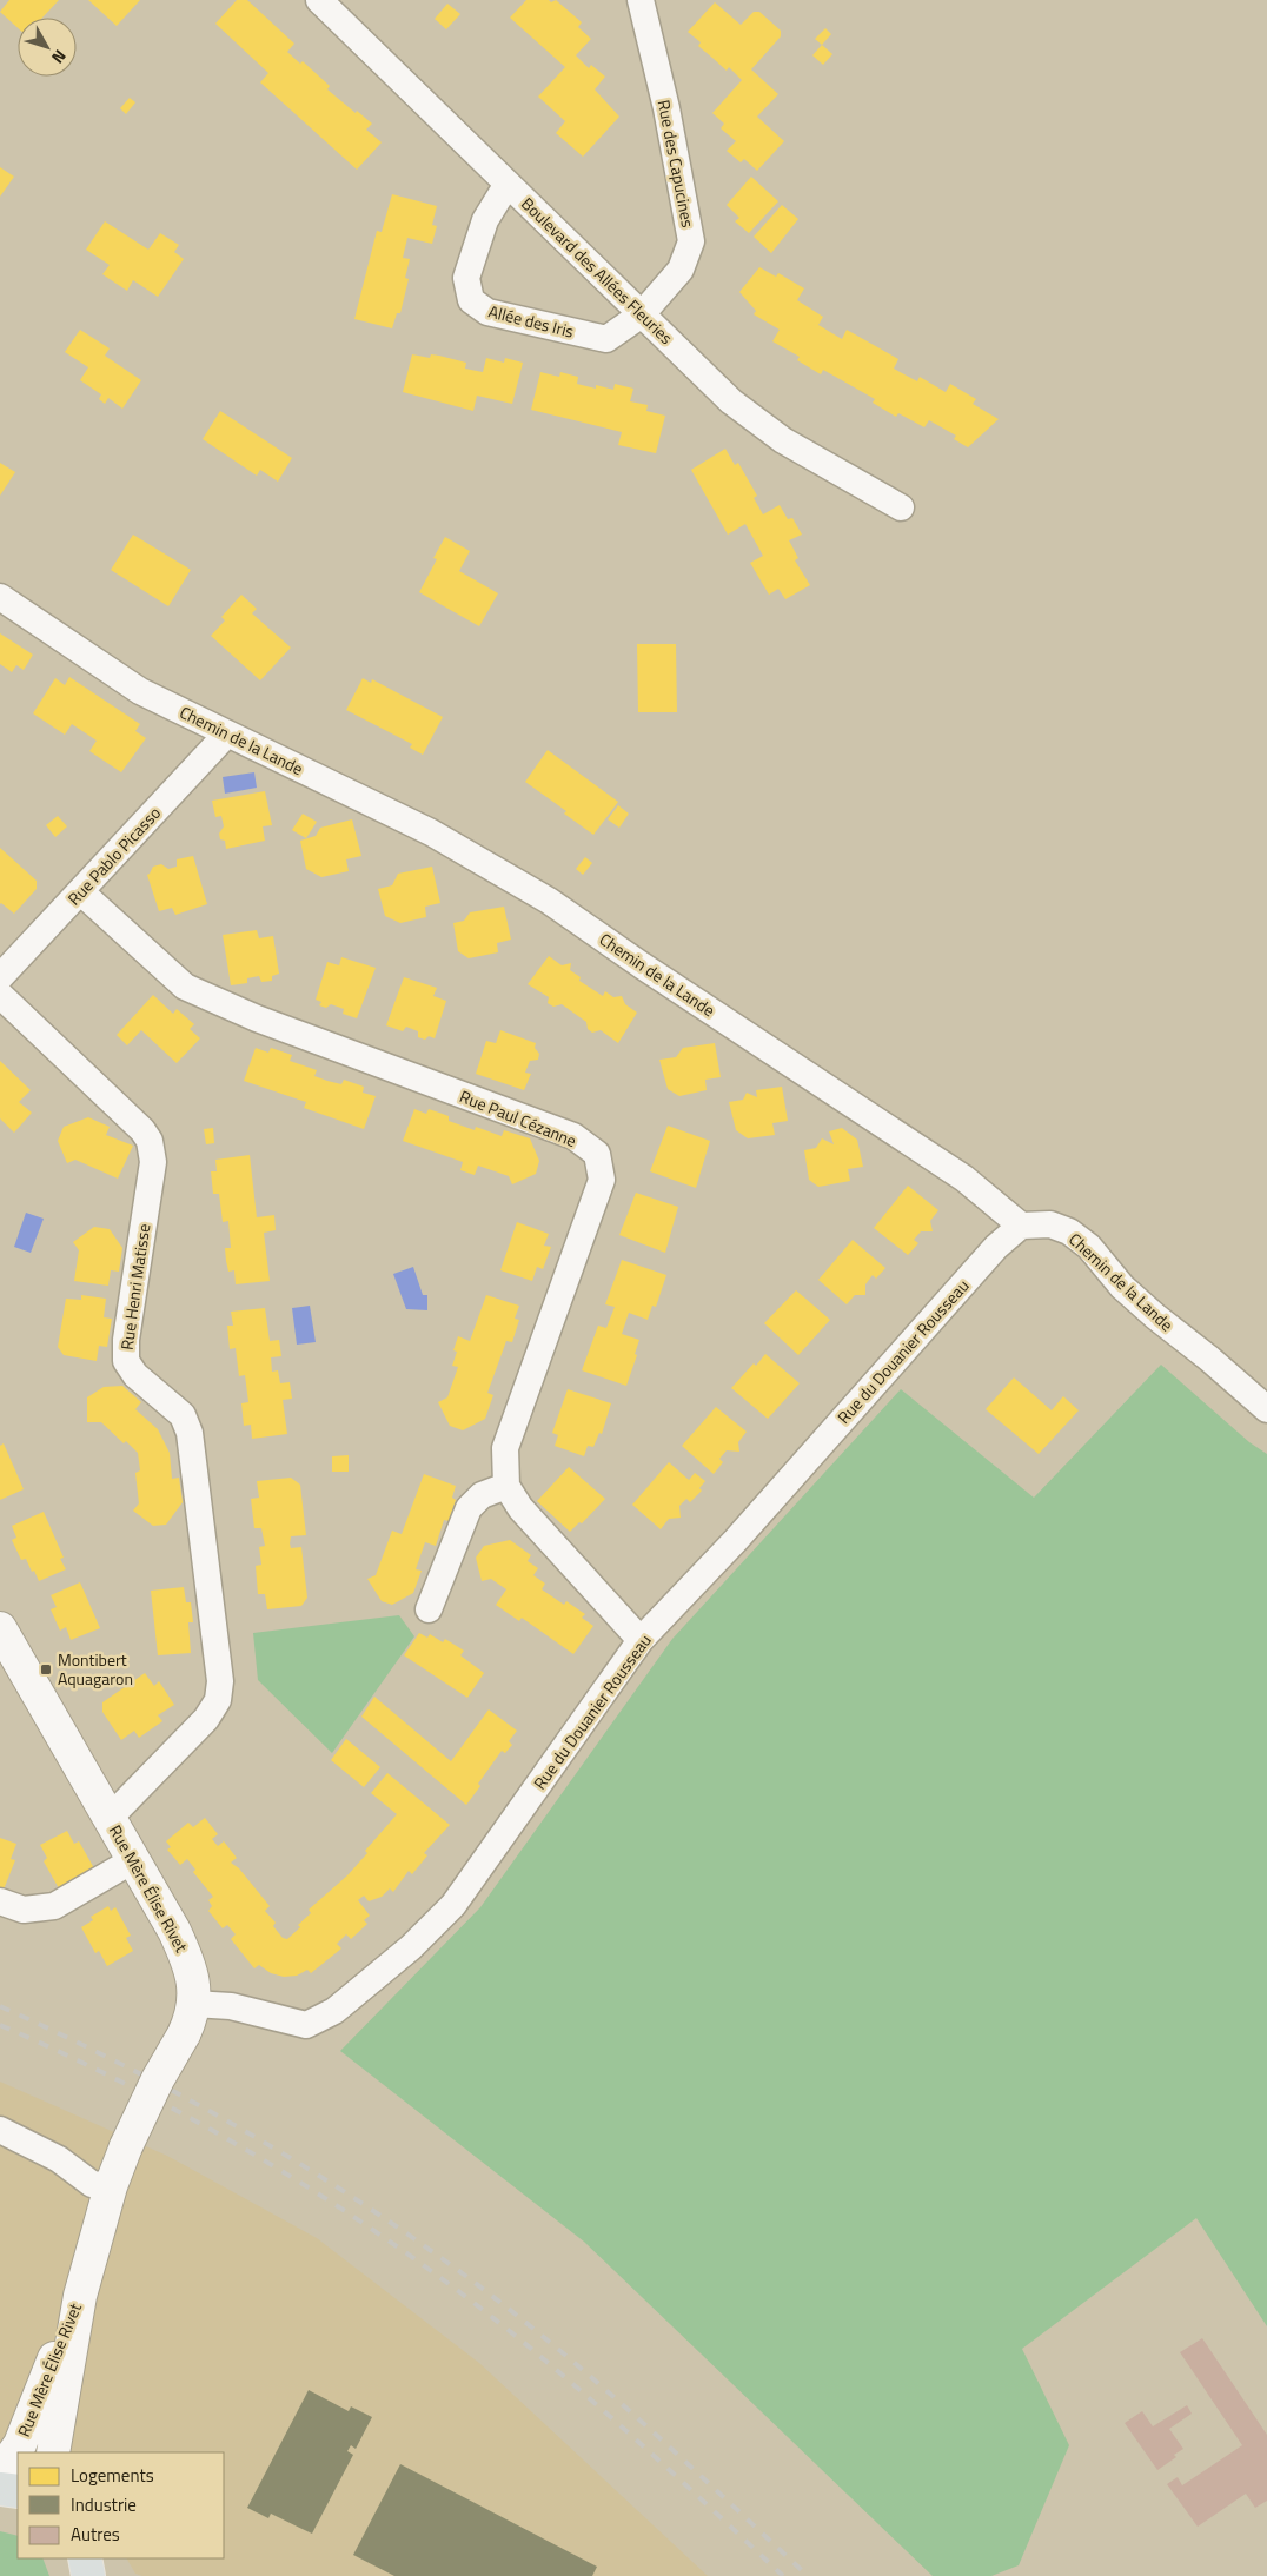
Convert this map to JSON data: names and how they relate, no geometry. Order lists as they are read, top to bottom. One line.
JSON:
{"streets":{"street":["Rue des Capucines","Boulevard des Allées Fleuries","Allée des Iris","Chemin de la Lande","Rue Pablo Picasso","Rue Paul Cézanne","Rue Henri Matisse","Rue du Douanier Rousseau","Rue Mère Élise Rivet"]},"crossings":[["Rue des Capucines","Boulevard des Allées Fleuries"],["Rue des Capucines","Allée des Iris"],["Boulevard des Allées Fleuries","Allée des Iris"],["Chemin de la Lande","Rue Pablo Picasso"],["Chemin de la Lande","Rue du Douanier Rousseau"],["Rue Pablo Picasso","Rue Paul Cézanne"],["Rue Henri Matisse","Rue Mère Élise Rivet"],["Rue du Douanier Rousseau","Rue Mère Élise Rivet"]],"places":{"transit":["Montibert Aquagaron"]},"legend":["Logements","Industrie","Autres"],"north":"bottom right"}
